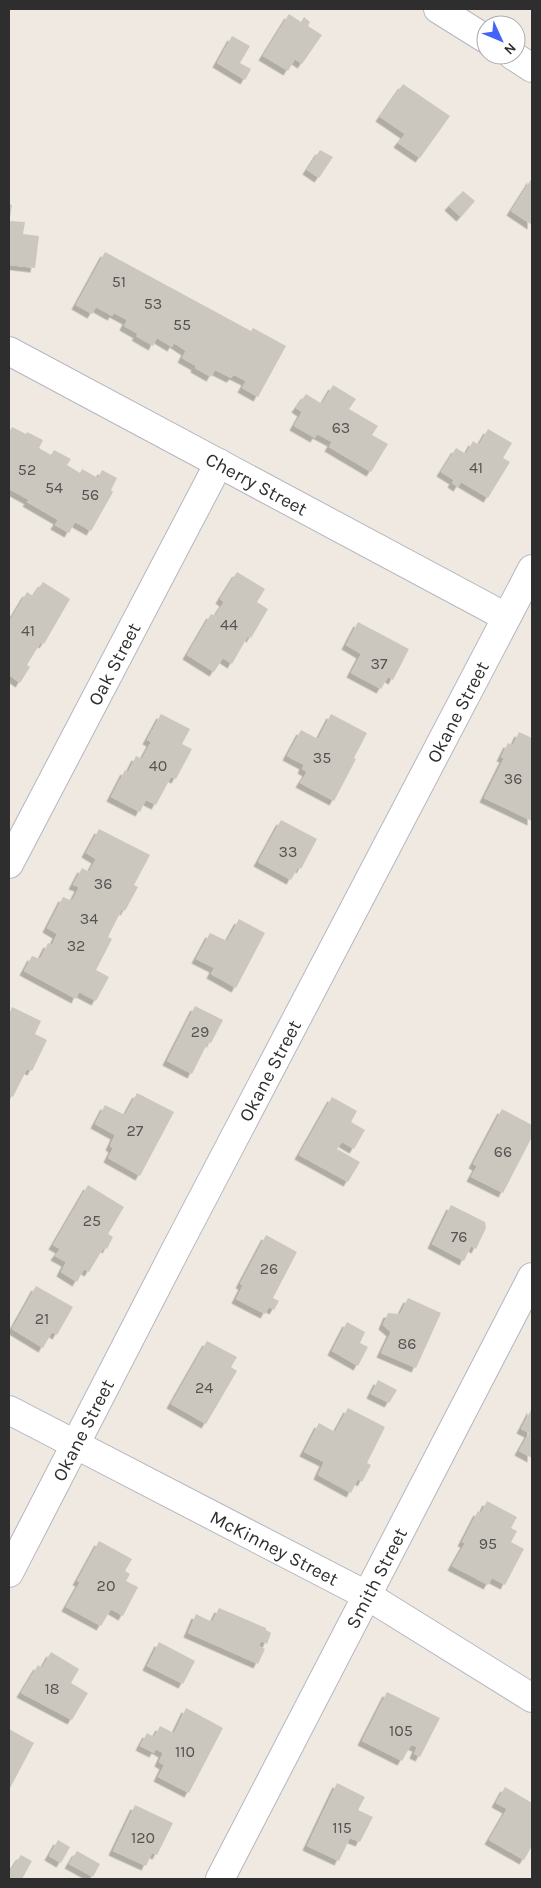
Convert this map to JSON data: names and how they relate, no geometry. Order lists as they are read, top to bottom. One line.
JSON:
{"streets":{"street":["Cherry Street","Oak Street","Okane Street","McKinney Street","Smith Street"]},"crossings":[["Cherry Street","Oak Street"],["Cherry Street","Okane Street"],["Okane Street","McKinney Street"],["McKinney Street","Smith Street"]],"house_numbers":["51","53","55","63","41","52","54","56","44","41","37","35","40","36","33","36","34","32","29","27","66","25","76","26","21","86","24","95","20","18","105","110","115","120"],"north":"bottom right"}
